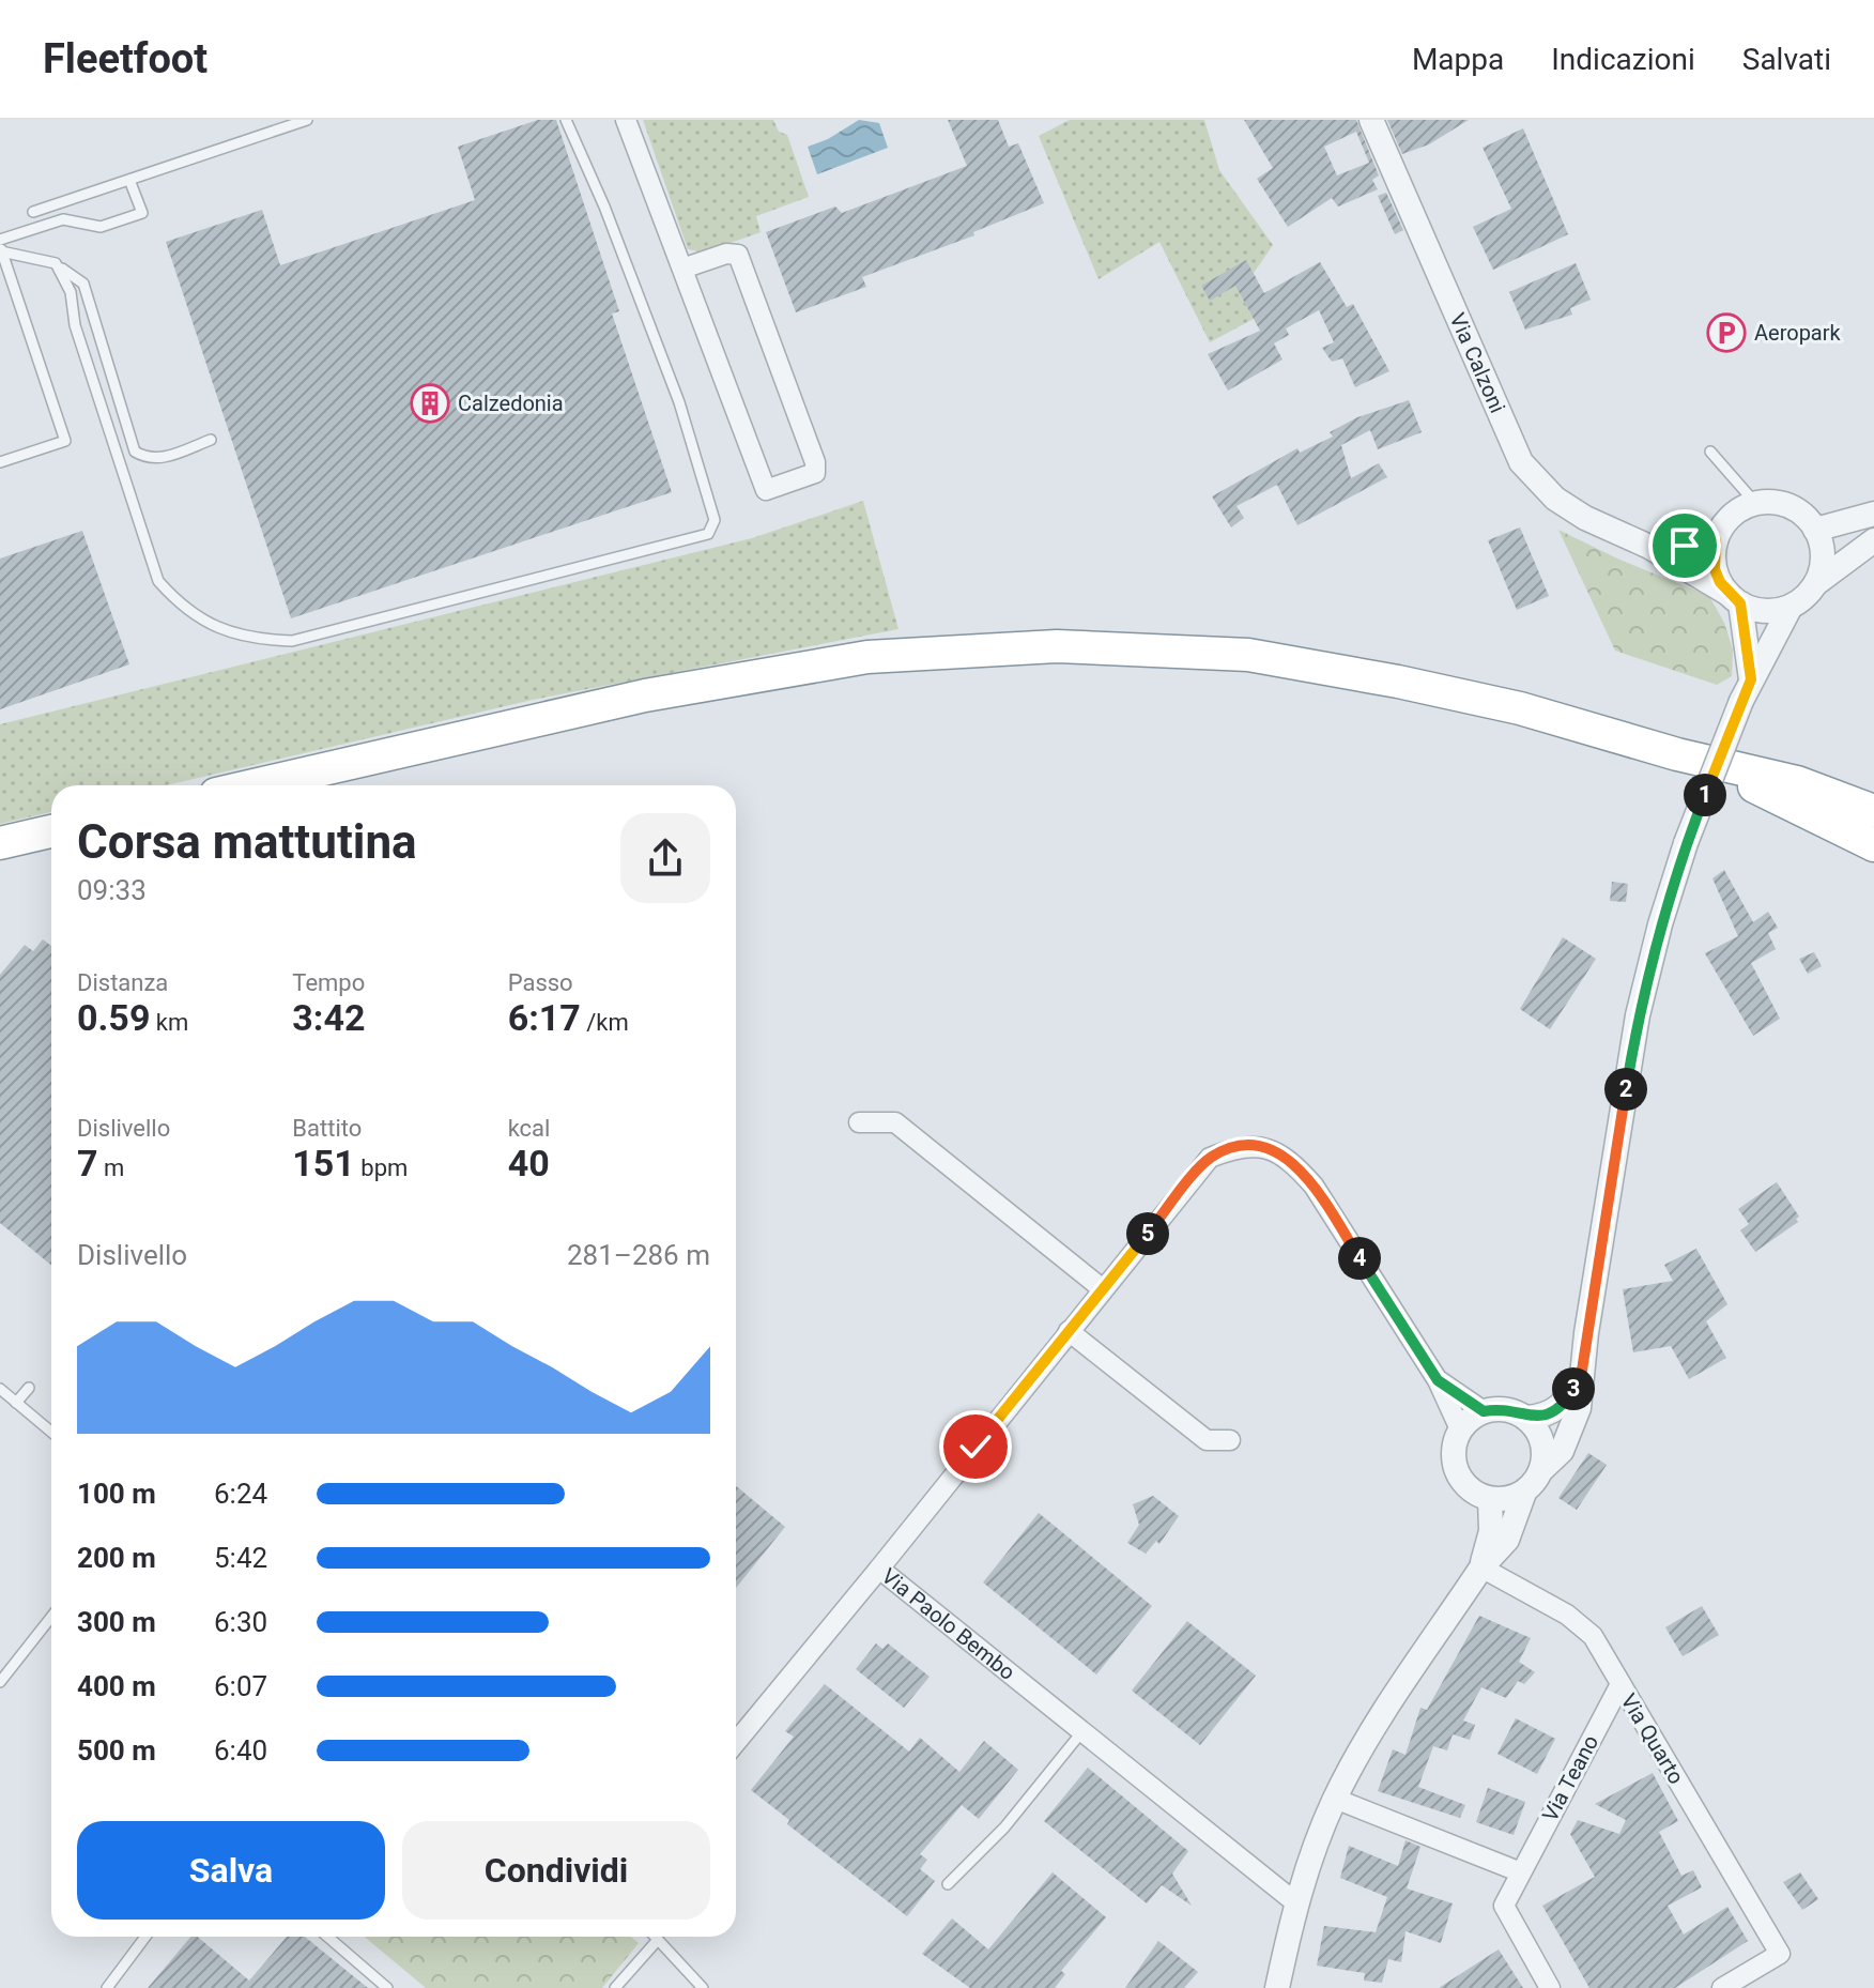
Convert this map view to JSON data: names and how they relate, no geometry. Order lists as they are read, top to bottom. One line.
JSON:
{"streets":{"street":["Via Calzoni","Via Paolo Bembo","Via Quarto","Via Teano"]},"crossings":[["Via Quarto","Via Teano"]],"places":{"parking":["Aeropark"],"building":["Calzedonia"]},"page":{"header":"Fleetfoot","nav":["Mappa","Indicazioni","Salvati"],"pins":["1","2","5","4","3"],"heading":["Corsa mattutina","09:33"],"stats":[["Distanza","0.59 km"],["Tempo","3:42"],["Passo","6:17 /km"],["Dislivello","7 m"],["Battito","151 bpm"],["kcal","40"]],"chart":["Dislivello","281–286 m"],"list":[{"name":"100 m","note":"6:24"},{"name":"200 m","note":"5:42"},{"name":"300 m","note":"6:30"},{"name":"400 m","note":"6:07"},{"name":"500 m","note":"6:40"}],"buttons":["Salva","Condividi"]}}
